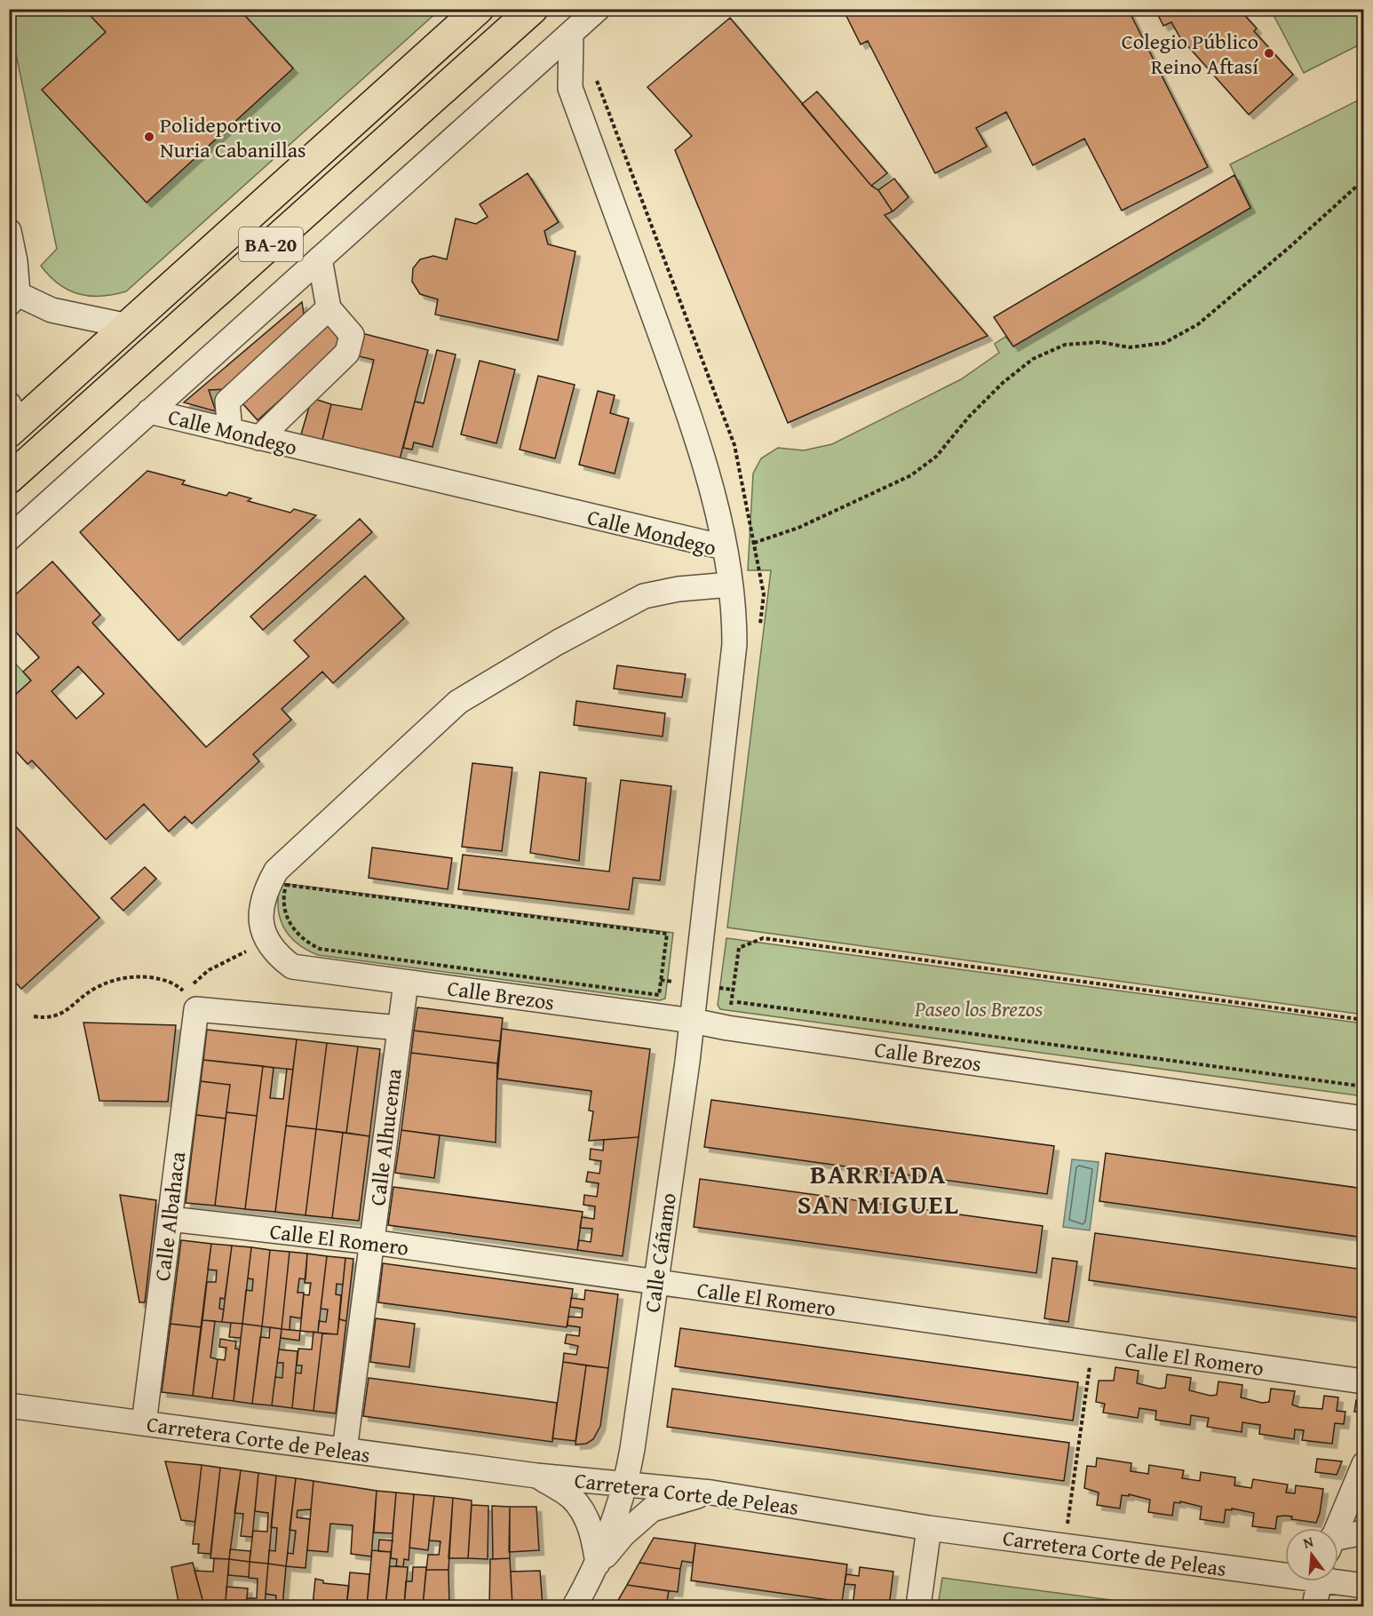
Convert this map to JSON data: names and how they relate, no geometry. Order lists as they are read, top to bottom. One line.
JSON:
{"streets":{"highway":["BA-20"],"street":["Calle Mondego","Calle Brezos","Calle Alhucema","Calle Albahaca","Calle El Romero","Calle Cáñamo","Carretera Corte de Peleas"]},"crossings":[["Calle Mondego","Calle Brezos"],["Calle Mondego","Calle Cáñamo"],["Calle Brezos","Calle Alhucema"],["Calle Brezos","Calle Cáñamo"],["Calle Alhucema","Calle El Romero"],["Calle Alhucema","Carretera Corte de Peleas"],["Calle Albahaca","Calle El Romero"],["Calle Albahaca","Carretera Corte de Peleas"],["Calle El Romero","Calle Cáñamo"],["Calle Cáñamo","Carretera Corte de Peleas"]],"districts":["BARRIADA SAN MIGUEL"],"parks":["Paseo los Brezos"],"places":["Colegio Público Reino Aftasí","Polideportivo Nuria Cabanillas"],"north":"top"}
